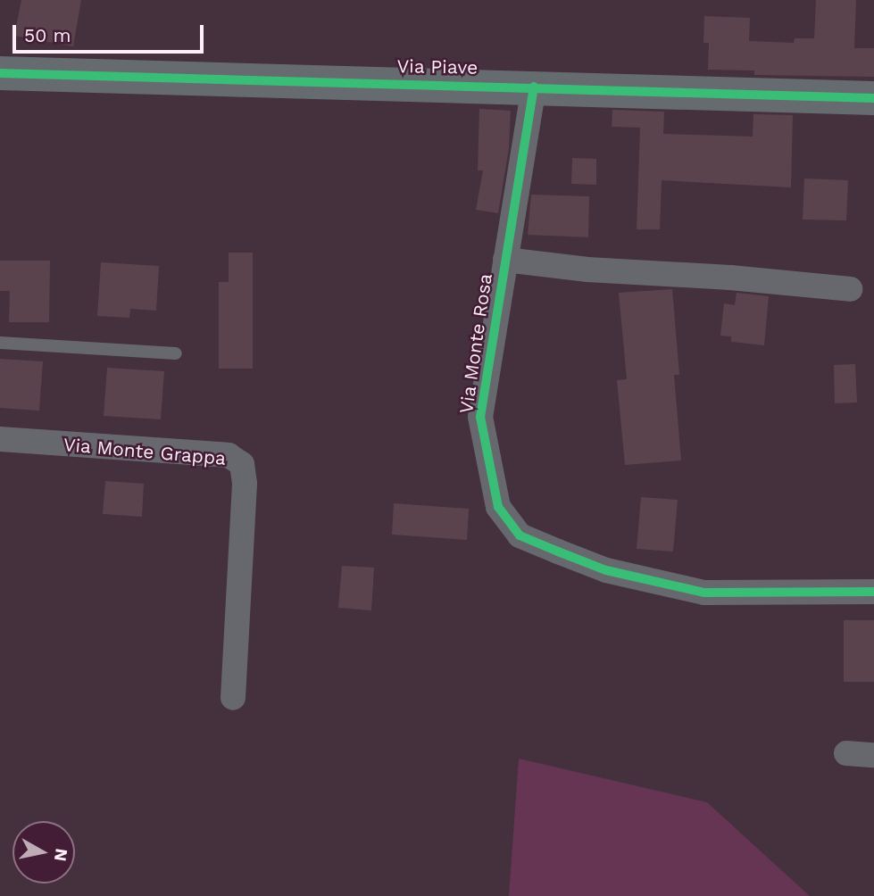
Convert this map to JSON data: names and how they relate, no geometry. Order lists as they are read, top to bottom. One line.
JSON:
{"streets":{"street":["Via Piave","Via Monte Rosa","Via Monte Grappa"]},"crossings":[["Via Piave","Via Monte Rosa"]],"scale_bar":"50 m","north":"right"}
